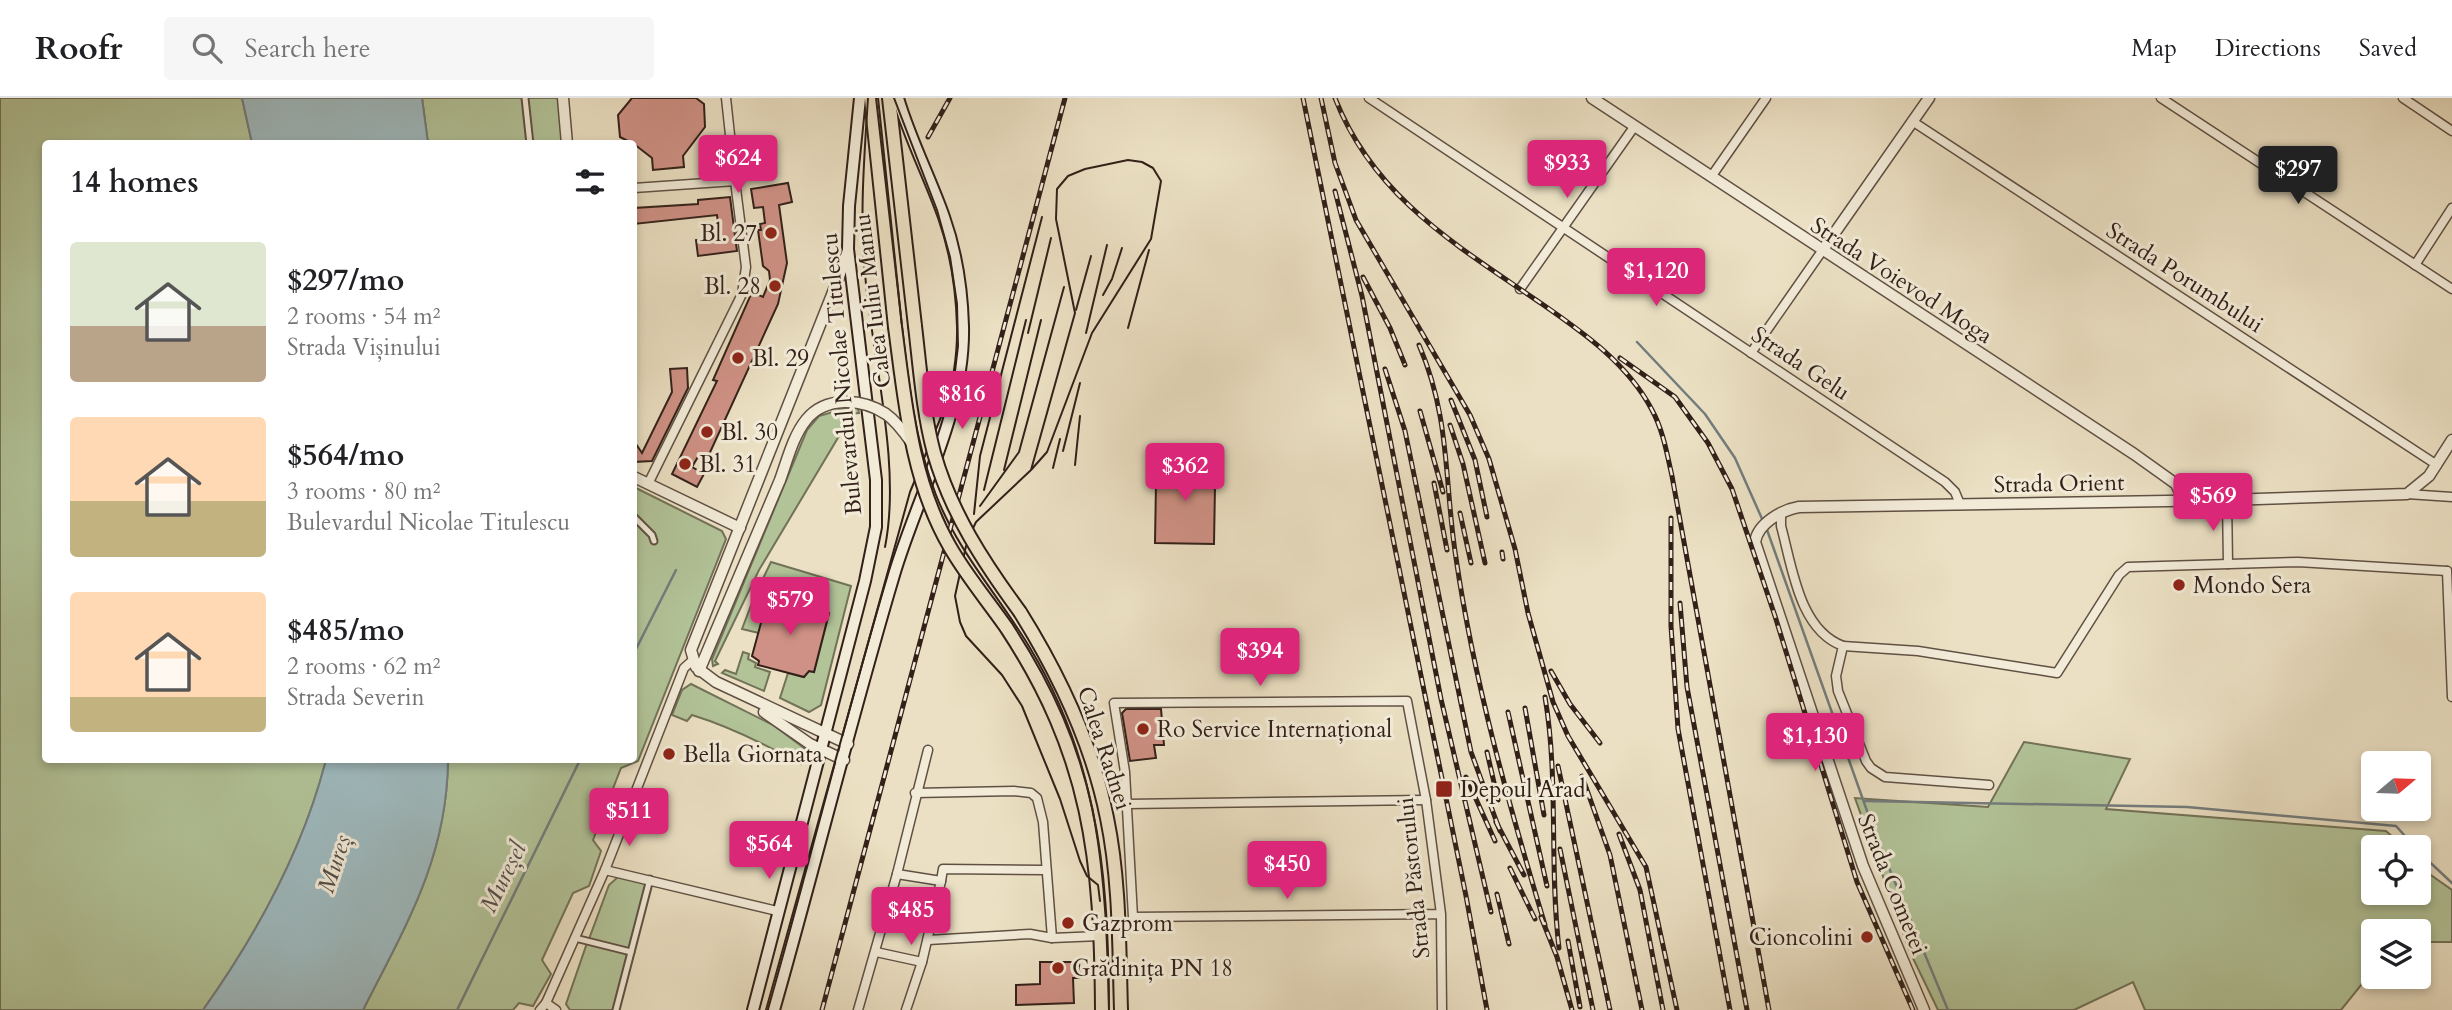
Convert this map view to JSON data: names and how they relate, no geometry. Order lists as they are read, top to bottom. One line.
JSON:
{"streets":{"main road":["Calea Iuliu Maniu","Bulevardul Nicolae Titulescu","Calea Radnei"],"street":["Strada Porumbului","Strada Voievod Moga","Strada Gelu","Strada Orient","Strada Păstorului","Strada Cometei"]},"crossings":[["Strada Voievod Moga","Strada Orient"],["Calea Iuliu Maniu","Calea Radnei"],["Strada Gelu","Strada Orient"],["Strada Orient","Strada Cometei"]],"water":["Mureș","Mureșel"],"places":{"other":["Bl. 27","Bl. 28","Bl. 29","Bl. 30","Bl. 31","Mondo Sera","Ro Service Internațional","Bella Giornata","Gazprom","Cioncolini","Grădinița PN 18"],"transit":["Depoul Arad"]},"north":"right","page":{"header":"Roofr","search":"Search here","nav":["Map","Directions","Saved"],"price":["$624","$933","$297","$1,120","$816","$362","$569","$579","$394","$1,130","$511","$564","$450","$485"],"heading":"14 homes","list":[{"name":"$297/mo","note":"2 rooms · 54 m² · Strada Vișinului"},{"name":"$564/mo","note":"3 rooms · 80 m² · Bulevardul Nicolae Titulescu"},{"name":"$485/mo","note":"2 rooms · 62 m² · Strada Severin"}]}}
